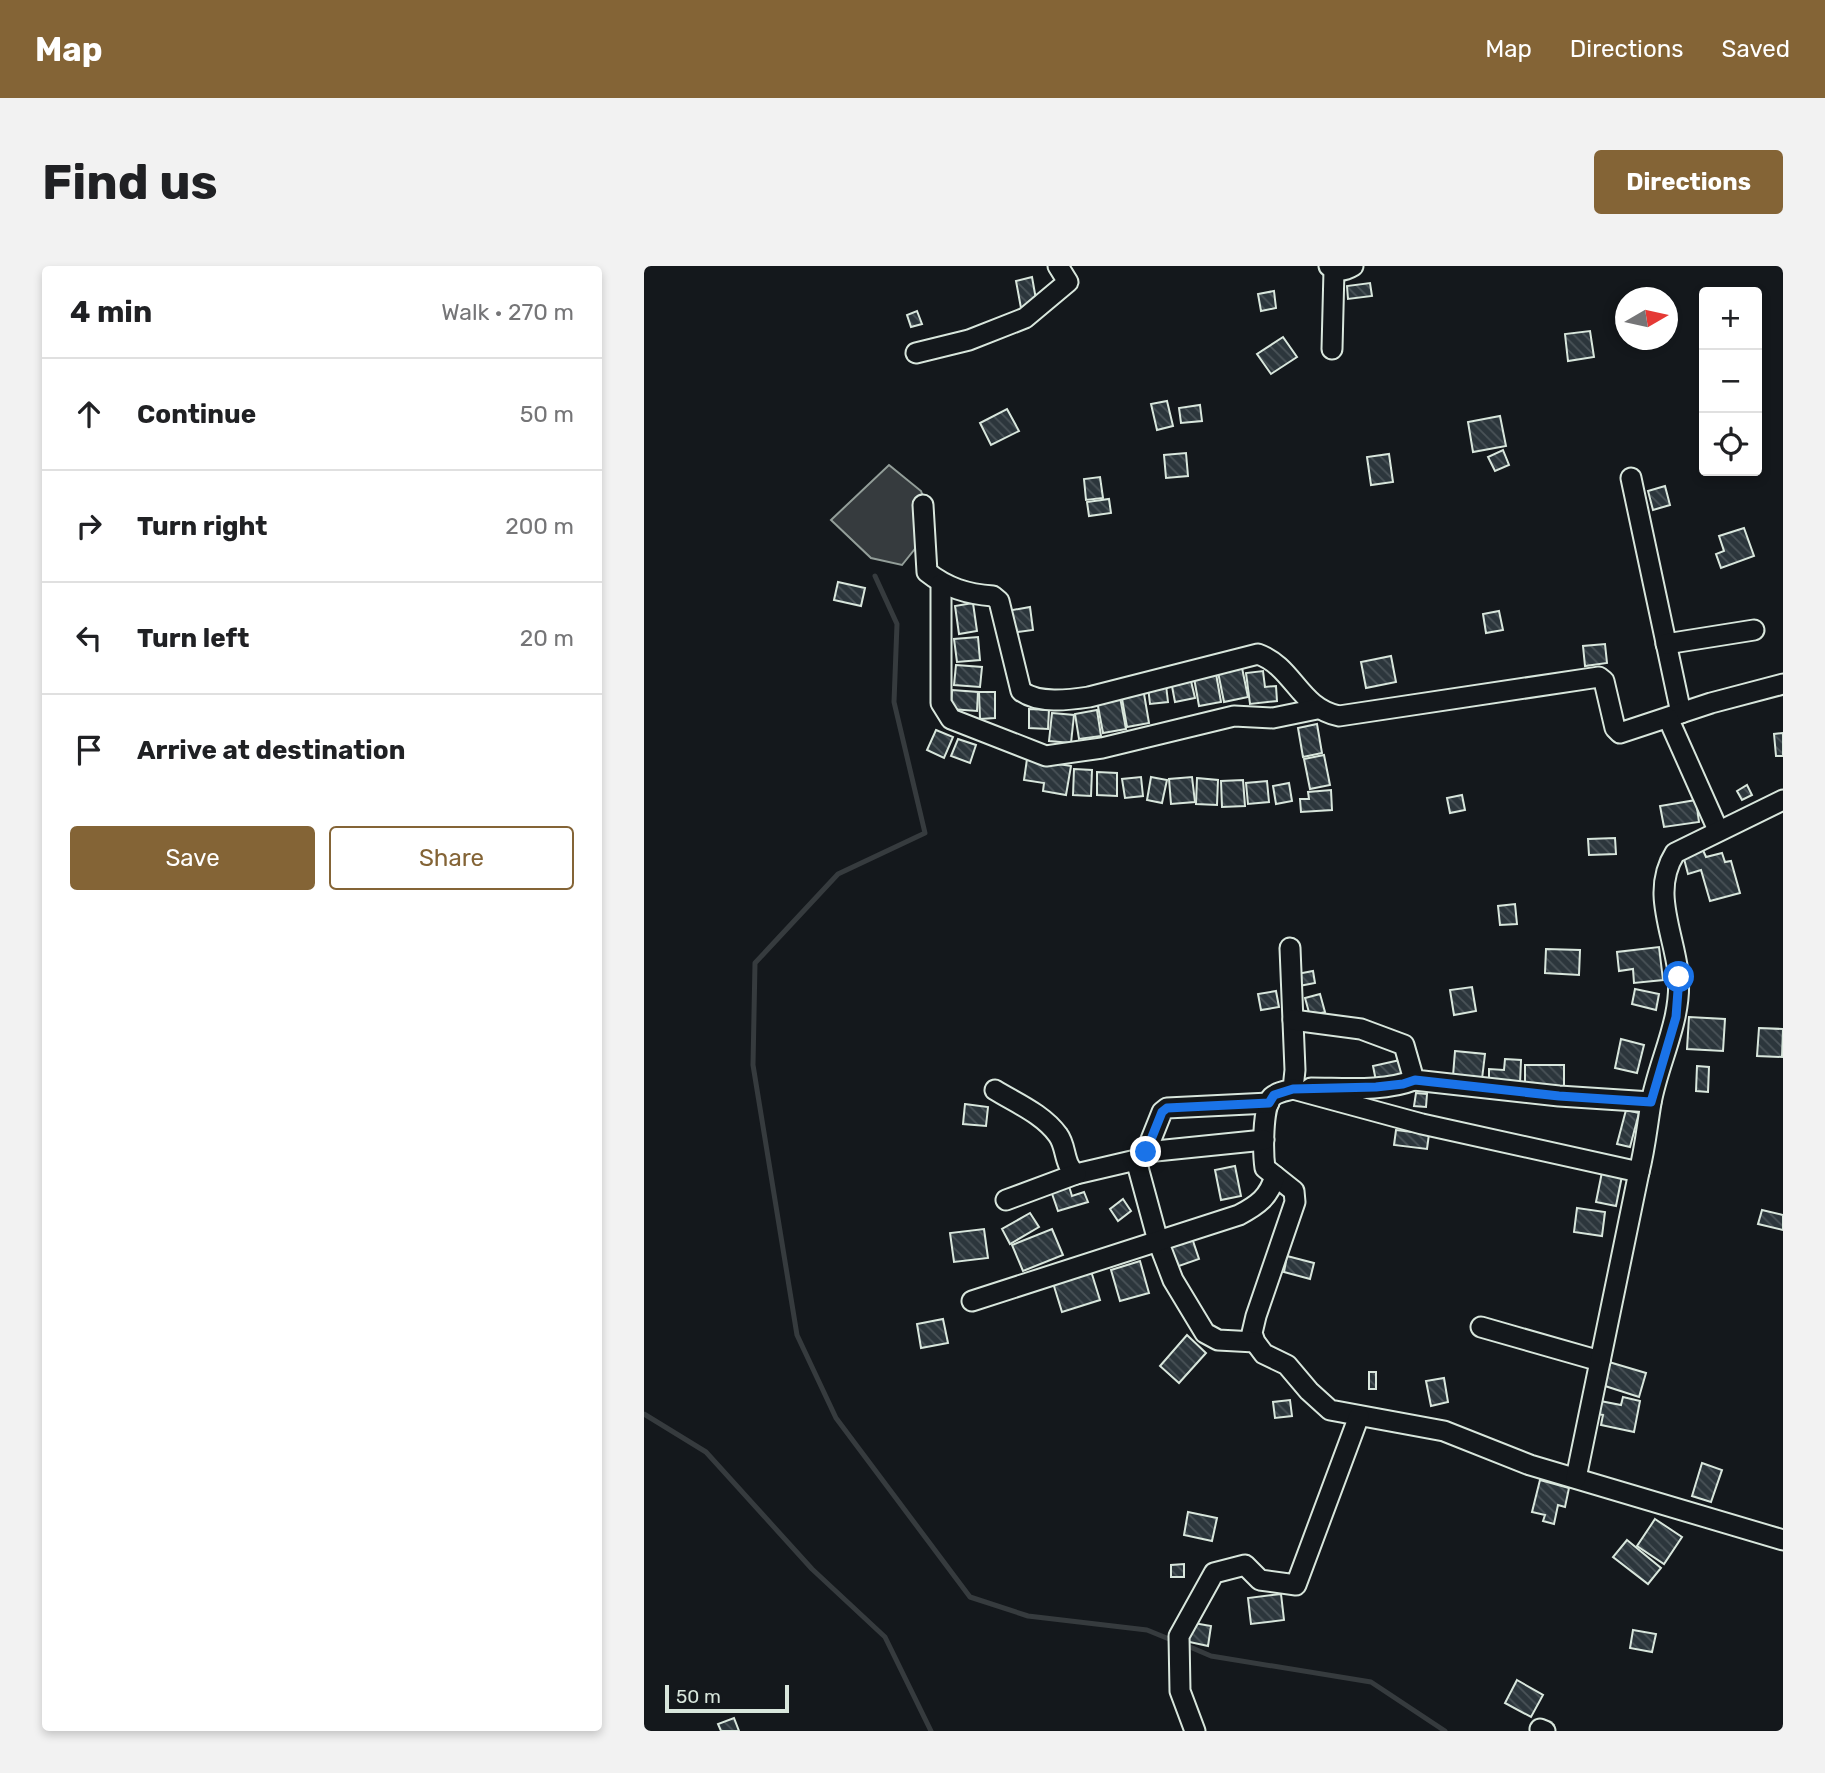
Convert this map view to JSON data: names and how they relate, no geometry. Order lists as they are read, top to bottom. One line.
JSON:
{"scale_bar":"50 m","north":"right","page":{"header":"Map","nav":["Map","Directions","Saved"],"buttons":["Directions",["Save","Share"]],"title":"Find us","heading":["4 min","Walk · 270 m"],"map_buttons":["+","−"],"list":[["Continue","50 m"],["Turn right","200 m"],["Turn left","20 m"],"Arrive at destination"],"scale":"50 m"}}
